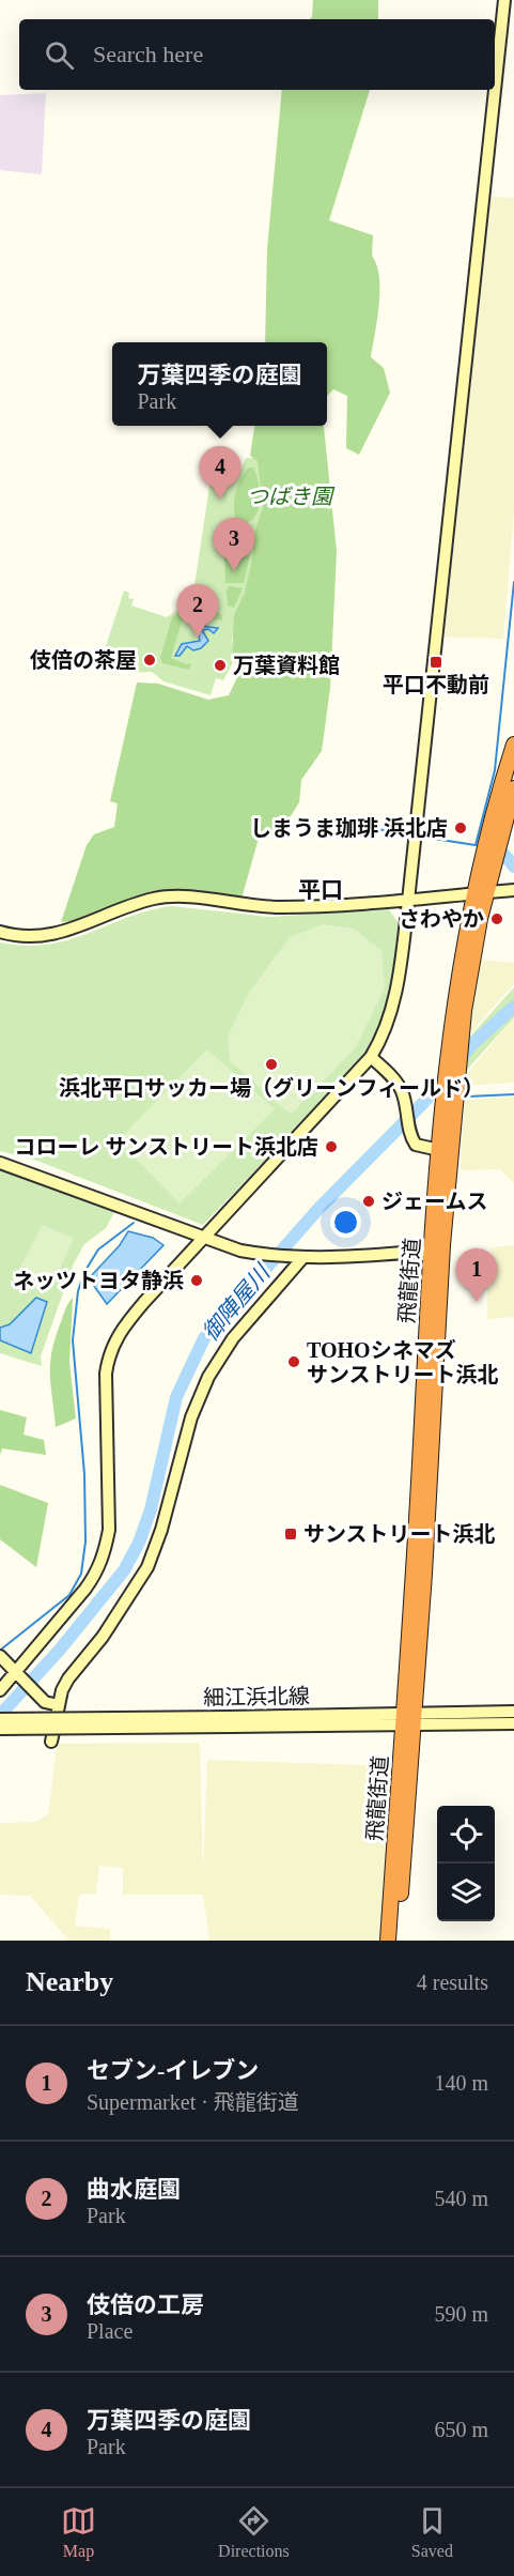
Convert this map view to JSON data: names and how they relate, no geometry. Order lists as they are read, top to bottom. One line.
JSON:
{"streets":{"highway":["飛龍街道"],"street":["細江浜北線"]},"crossings":[["飛龍街道","細江浜北線"]],"districts":["平口"],"water":["御陣屋川"],"parks":["つばき園"],"places":{"other":["伎倍の茶屋","万葉資料館","しまうま珈琲 浜北店","さわやか","浜北平口サッカー場（グリーンフィールド）","コローレ サンストリート浜北店","ジェームス","ネッツトヨタ静浜","TOHOシネマズ サンストリート浜北"],"transit":["平口不動前","サンストリート浜北"]},"page":{"search":"Search here","popup":["万葉四季の庭園","Park"],"pins":["4","3","2","1"],"heading":["Nearby","4 results"],"list":[{"mark":"1","name":"セブン-イレブン","note":"Supermarket · 飛龍街道","value":"140 m"},{"mark":"2","name":"曲水庭園","note":"Park","value":"540 m"},{"mark":"3","name":"伎倍の工房","note":"Place","value":"590 m"},{"mark":"4","name":"万葉四季の庭園","note":"Park","value":"650 m"}],"nav":["Map","Directions","Saved"]}}
